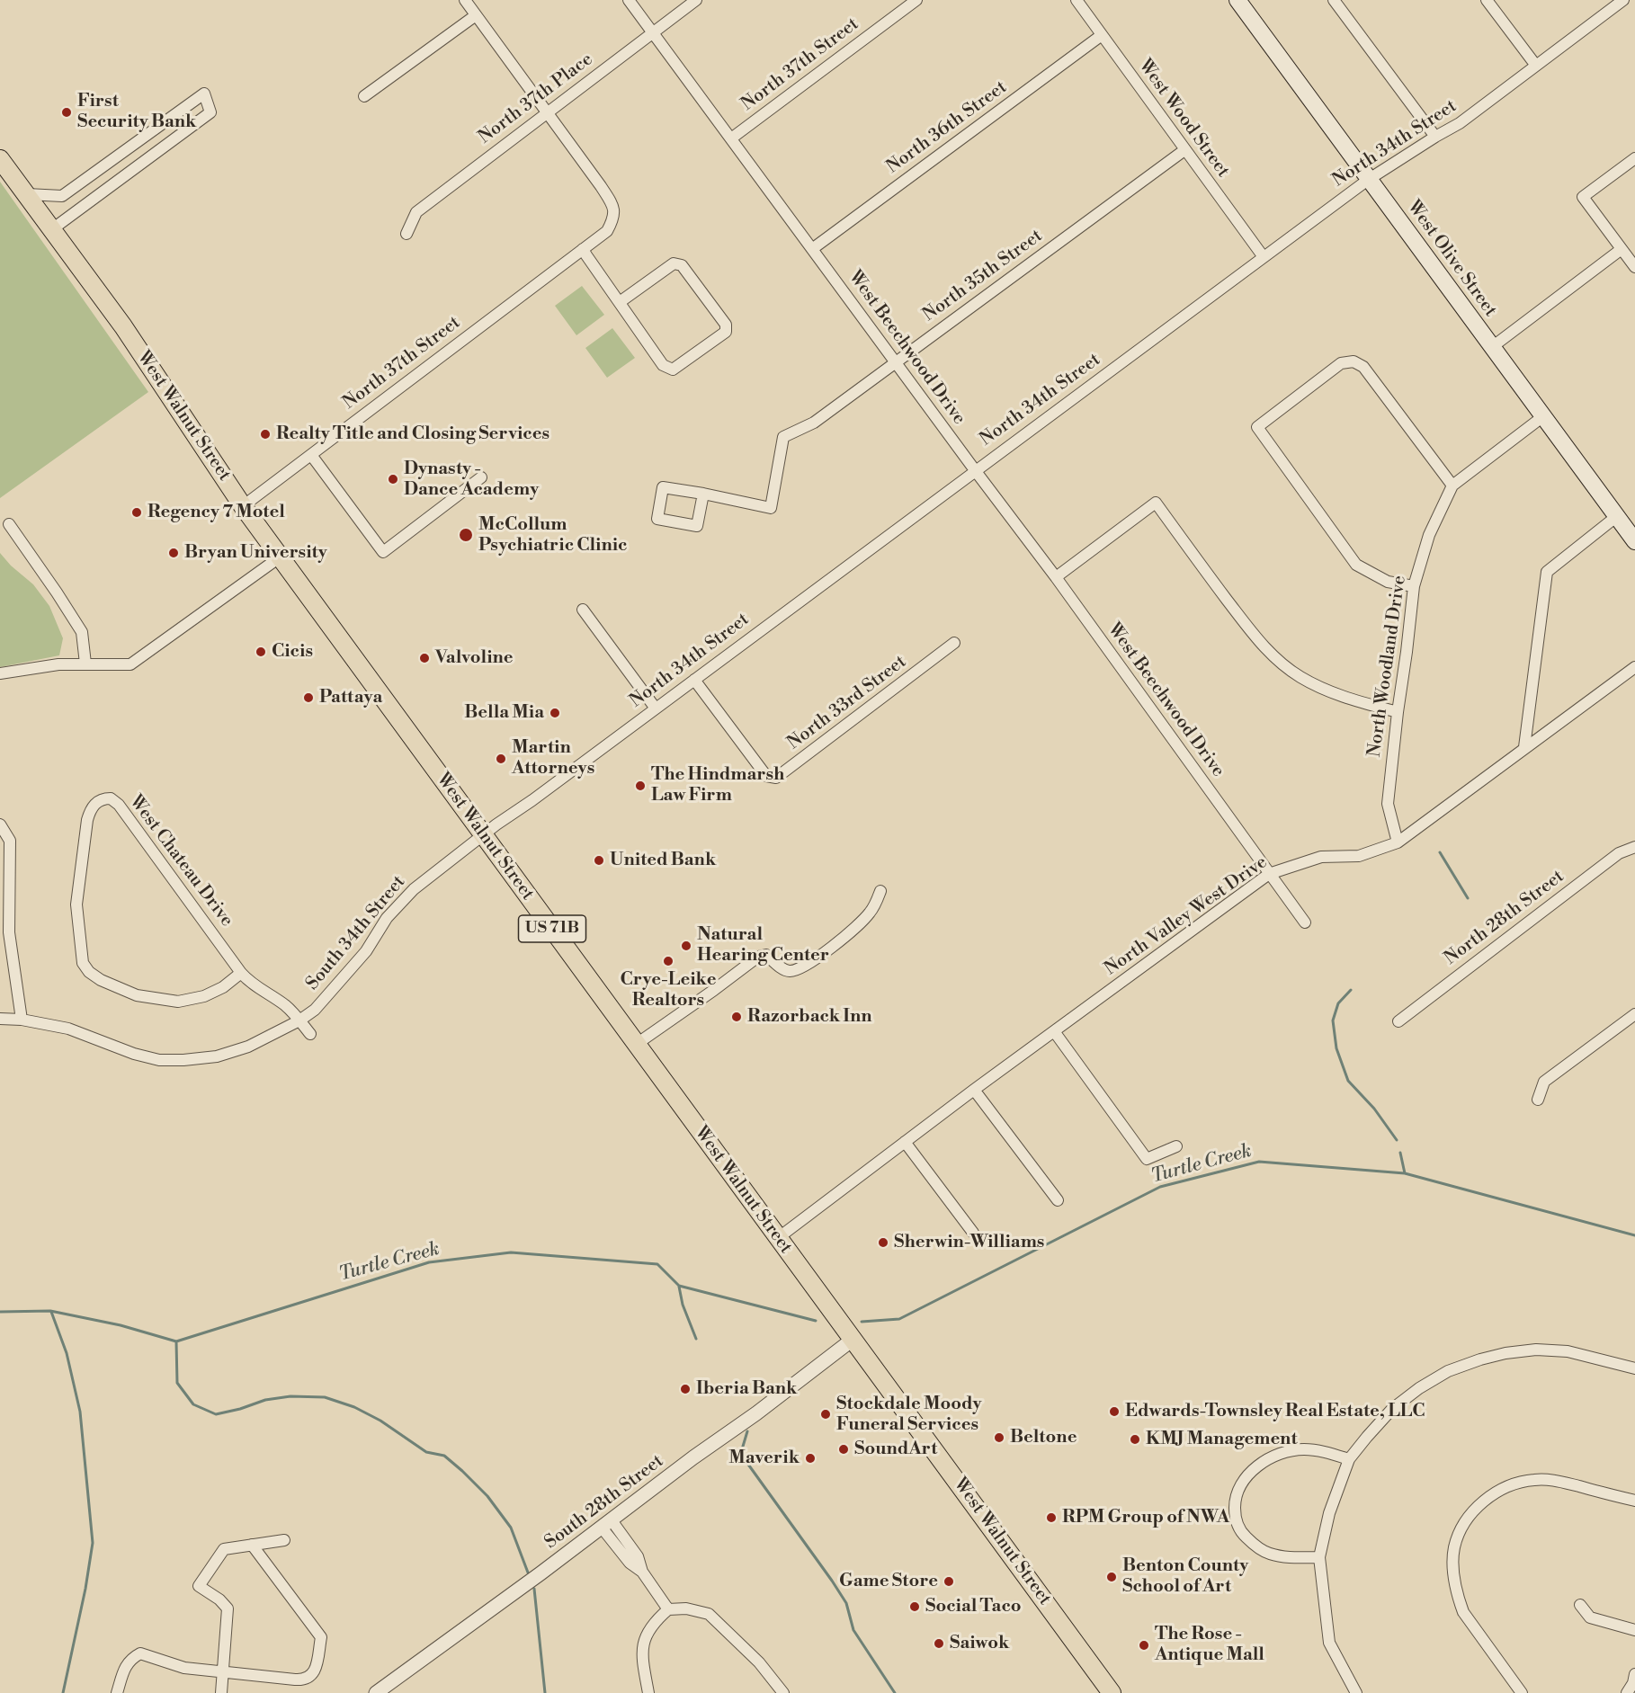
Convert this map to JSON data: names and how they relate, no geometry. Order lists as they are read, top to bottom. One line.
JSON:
{"streets":{"main road":["West Olive Street","West Walnut Street","US 71B"],"street":["North 37th Street","North 37th Place","West Wood Street","North 36th Street","North 34th Street","North 35th Street","West Beechwood Drive","North Woodland Drive","North 33rd Street","West Chateau Drive","North Valley West Drive","North 28th Street","South 34th Street","South 28th Street"]},"crossings":[["North 37th Street","North 37th Place"],["North 37th Street","West Beechwood Drive"],["North 37th Street","West Walnut Street"],["North 37th Place","West Beechwood Drive"],["West Wood Street","North 36th Street"],["West Wood Street","North 34th Street"],["West Wood Street","North 35th Street"],["North 36th Street","West Beechwood Drive"],["North 34th Street","West Olive Street"],["North 34th Street","West Beechwood Drive"],["North 34th Street","West Walnut Street"],["North 34th Street","North 33rd Street"],["North 34th Street","South 34th Street"],["West Olive Street","North Woodland Drive"],["North 35th Street","West Beechwood Drive"],["West Beechwood Drive","North Valley West Drive"],["West Walnut Street","North Valley West Drive"],["West Walnut Street","South 34th Street"],["West Walnut Street","South 28th Street"],["North Woodland Drive","North Valley West Drive"],["West Chateau Drive","South 34th Street"]],"water":["Turtle Creek"],"places":["First Security Bank","Realty Title and Closing Services","Dynasty - Dance Academy","Regency 7 Motel","McCollum Psychiatric Clinic","Bryan University","Cicis","Valvoline","Pattaya","Bella Mia","Martin Attorneys","The Hindmarsh Law Firm","United Bank","Natural Hearing Center","Crye-Leike Realtors","Razorback Inn","Sherwin-Williams","Iberia Bank","Edwards-Townsley Real Estate, LLC","Stockdale Moody Funeral Services","Beltone","KMJ Management","SoundArt","Maverik","RPM Group of NWA","Benton County School of Art","Game Store","Social Taco","Saiwok","The Rose - Antique Mall"]}
